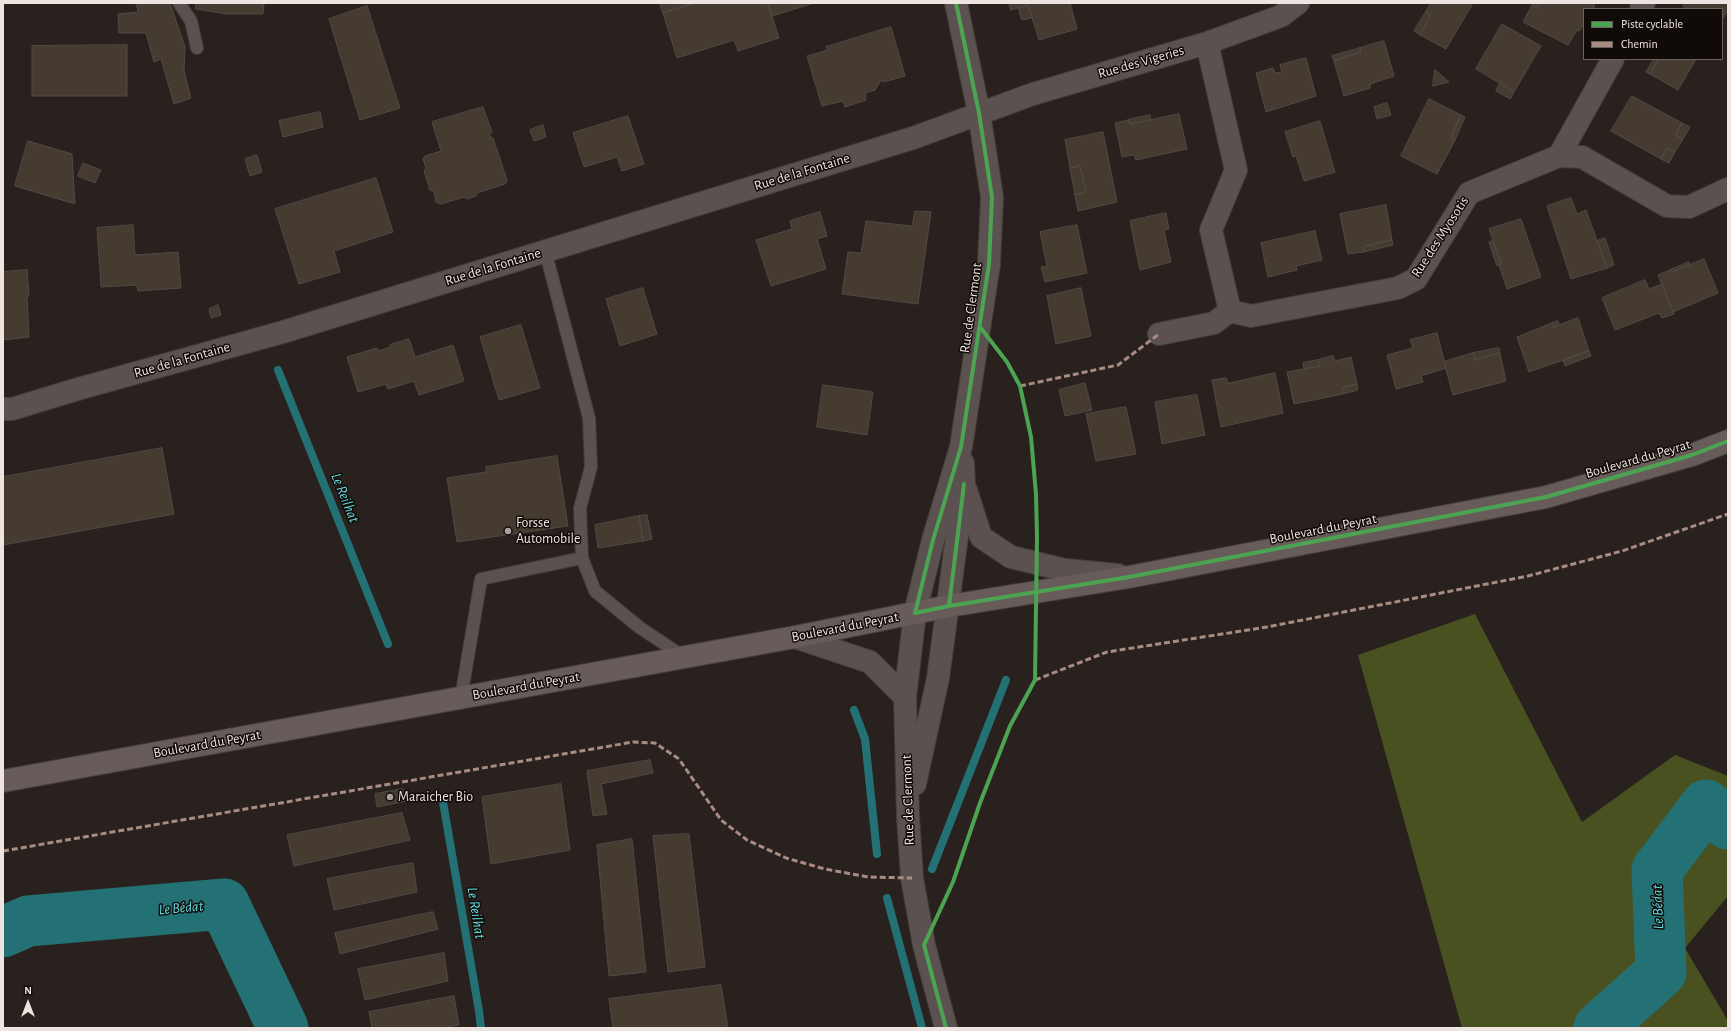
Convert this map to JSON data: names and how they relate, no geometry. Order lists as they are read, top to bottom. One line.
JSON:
{"streets":{"main road":["Boulevard du Peyrat"],"street":["Rue des Vigeries","Rue de la Fontaine","Rue des Myosotis","Rue de Clermont"]},"crossings":[["Rue des Vigeries","Rue de la Fontaine"],["Rue des Vigeries","Rue de Clermont"],["Rue de la Fontaine","Rue de Clermont"],["Rue de Clermont","Boulevard du Peyrat"]],"water":["Le Reilhat","Le Bédat"],"places":["Forsse Automobile","Maraicher Bio"],"legend":["Piste cyclable","Chemin"],"north":"top"}
